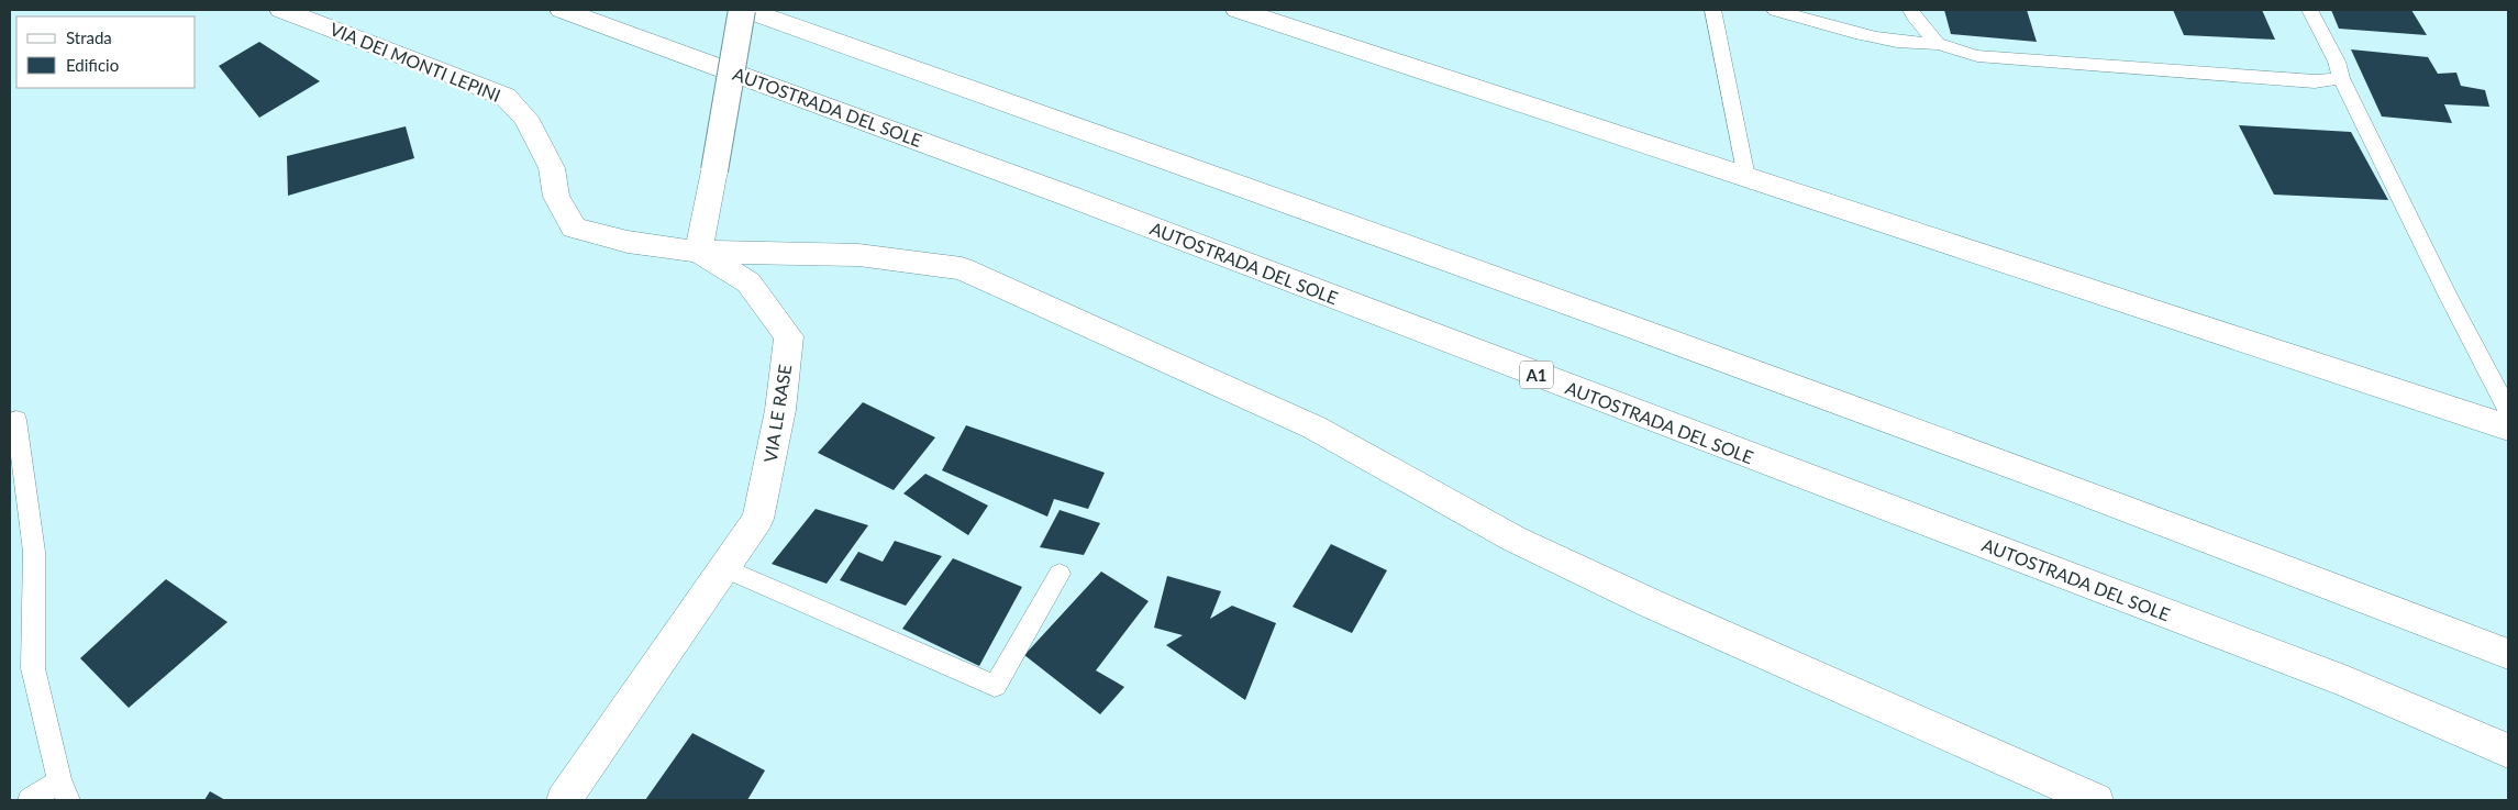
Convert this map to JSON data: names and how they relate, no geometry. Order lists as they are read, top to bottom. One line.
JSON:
{"streets":{"main road":["VIA DEI MONTI LEPINI","AUTOSTRADA DEL SOLE","A1","VIA LE RASE"]},"crossings":[["VIA DEI MONTI LEPINI","VIA LE RASE"]],"legend":["Strada","Edificio"]}
